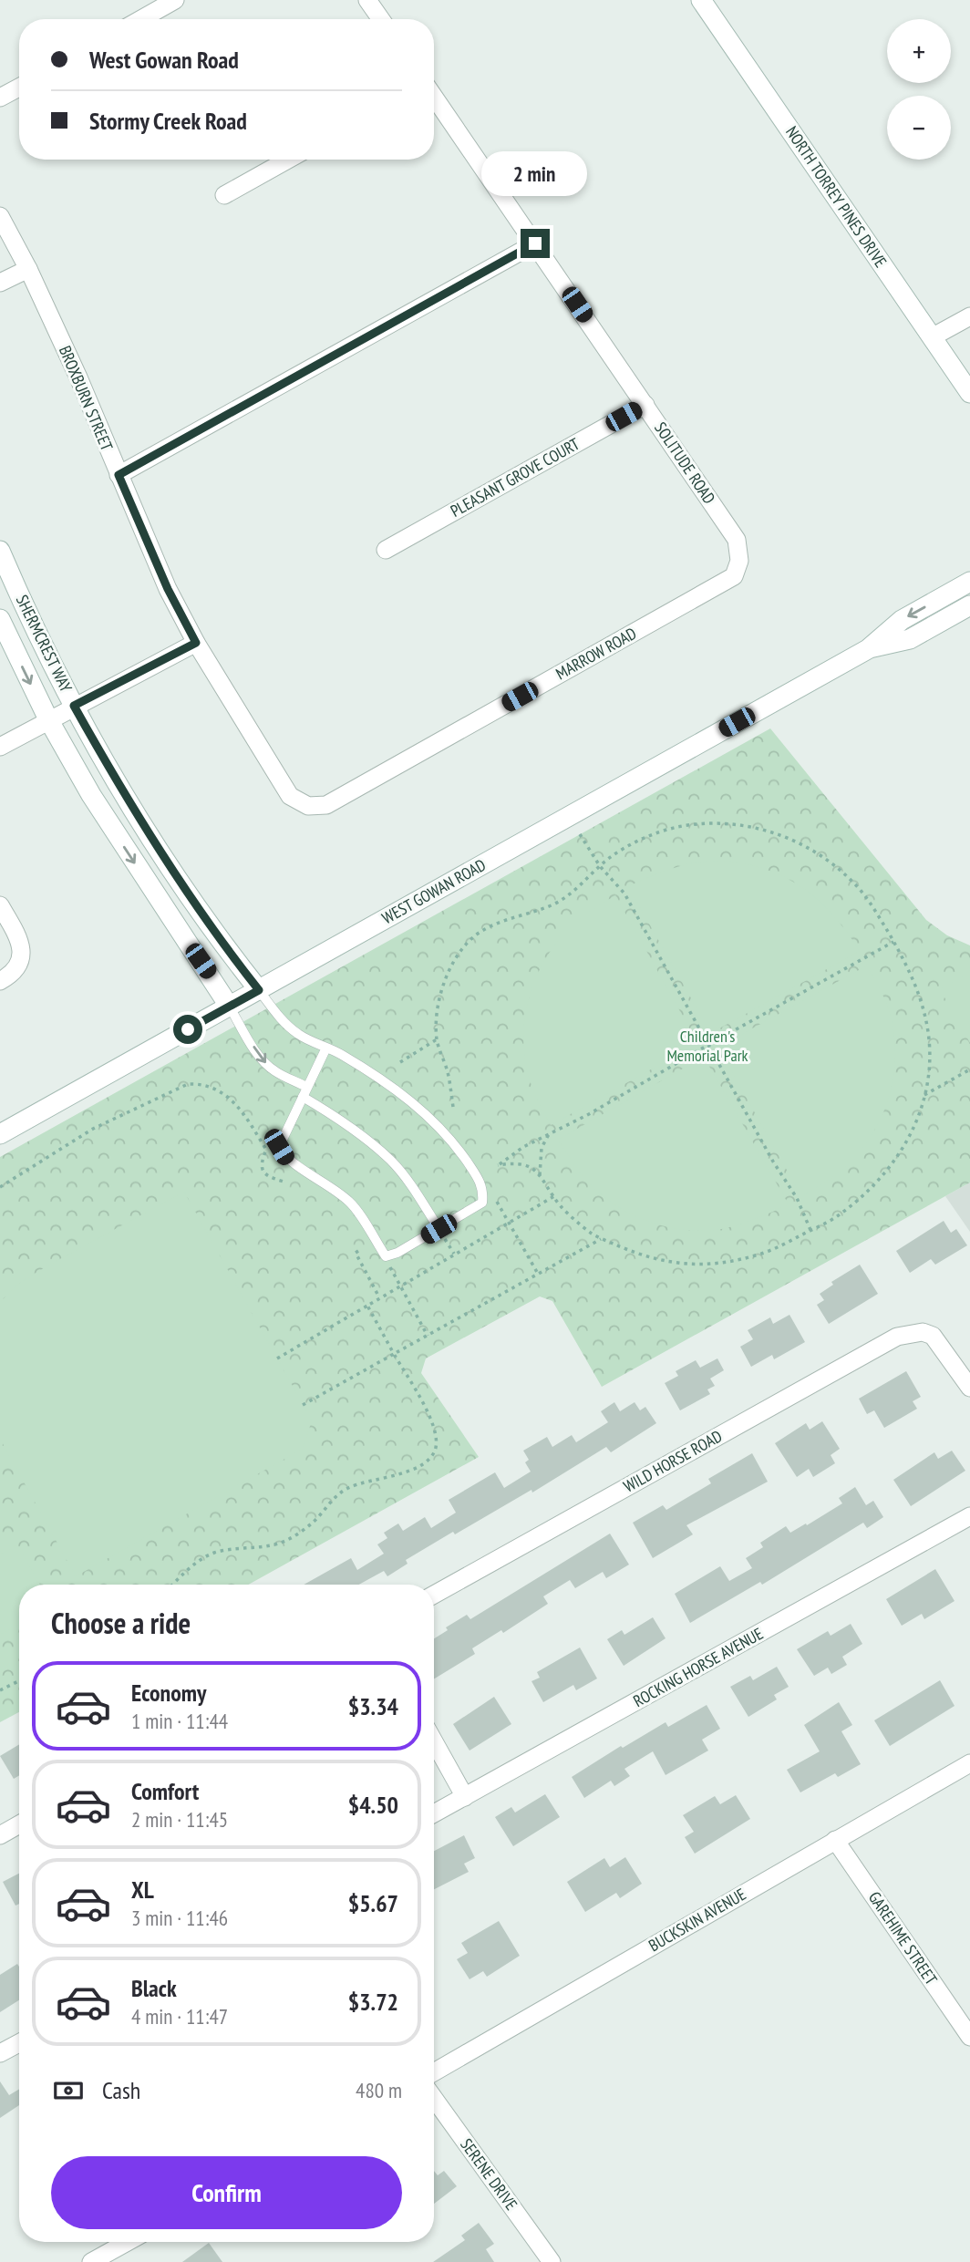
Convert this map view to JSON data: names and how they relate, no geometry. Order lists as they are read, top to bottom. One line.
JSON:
{"streets":{"street":["NORTH TORREY PINES DRIVE","BROXBURN STREET","SOLITUDE ROAD","PLEASANT GROVE COURT","SHERMCREST WAY","MARROW ROAD","WEST GOWAN ROAD","WILD HORSE ROAD","ROCKING HORSE AVENUE","BUCKSKIN AVENUE","GAREHIME STREET","SERENE DRIVE"]},"crossings":[["BROXBURN STREET","MARROW ROAD"],["SOLITUDE ROAD","PLEASANT GROVE COURT"],["SOLITUDE ROAD","MARROW ROAD"],["SHERMCREST WAY","WEST GOWAN ROAD"],["BUCKSKIN AVENUE","GAREHIME STREET"]],"parks":["Children's Memorial Park"],"page":{"map_buttons":["+","−"],"banner":["West Gowan Road","Stormy Creek Road"],"bubble":"2 min","heading":"Choose a ride","list":[{"name":"Economy","note":"1 min · 11:44","value":"$3.34"},{"name":"Comfort","note":"2 min · 11:45","value":"$4.50"},{"name":"XL","note":"3 min · 11:46","value":"$5.67"},{"name":"Black","note":"4 min · 11:47","value":"$3.72"}],"pay":["Cash","480 m"],"buttons":"Confirm"}}
